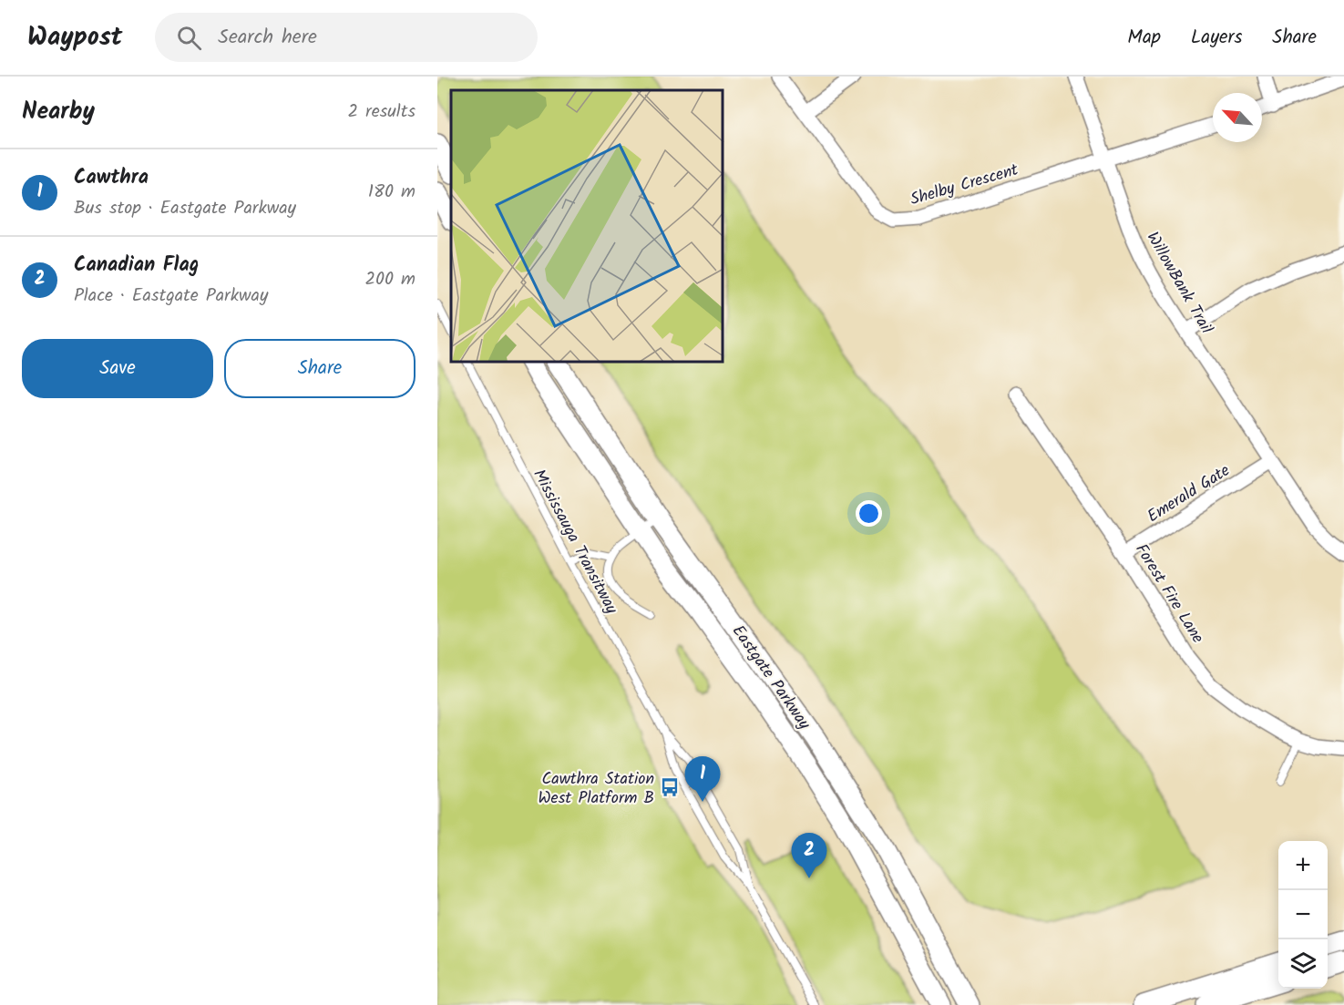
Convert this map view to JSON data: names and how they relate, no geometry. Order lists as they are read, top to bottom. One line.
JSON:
{"streets":{"main road":["Eastgate Parkway"],"street":["Shelby Crescent","WillowBank Trail","Emerald Gate","Forest Fire Lane"],"lane":["Mississauga Transitway"]},"crossings":[["Shelby Crescent","WillowBank Trail"],["WillowBank Trail","Emerald Gate"],["Emerald Gate","Forest Fire Lane"]],"places":{"bus stop":["Cawthra Station West Platform B"]},"north":"top left","page":{"header":"Waypost","search":"Search here","nav":["Map","Layers","Share"],"heading":["Nearby","2 results"],"list":[{"mark":"1","name":"Cawthra","note":"Bus stop · Eastgate Parkway","value":"180 m"},{"mark":"2","name":"Canadian Flag","note":"Place · Eastgate Parkway","value":"200 m"}],"buttons":["Save","Share"],"pins":["1","2"],"map_buttons":["+","−"]}}
